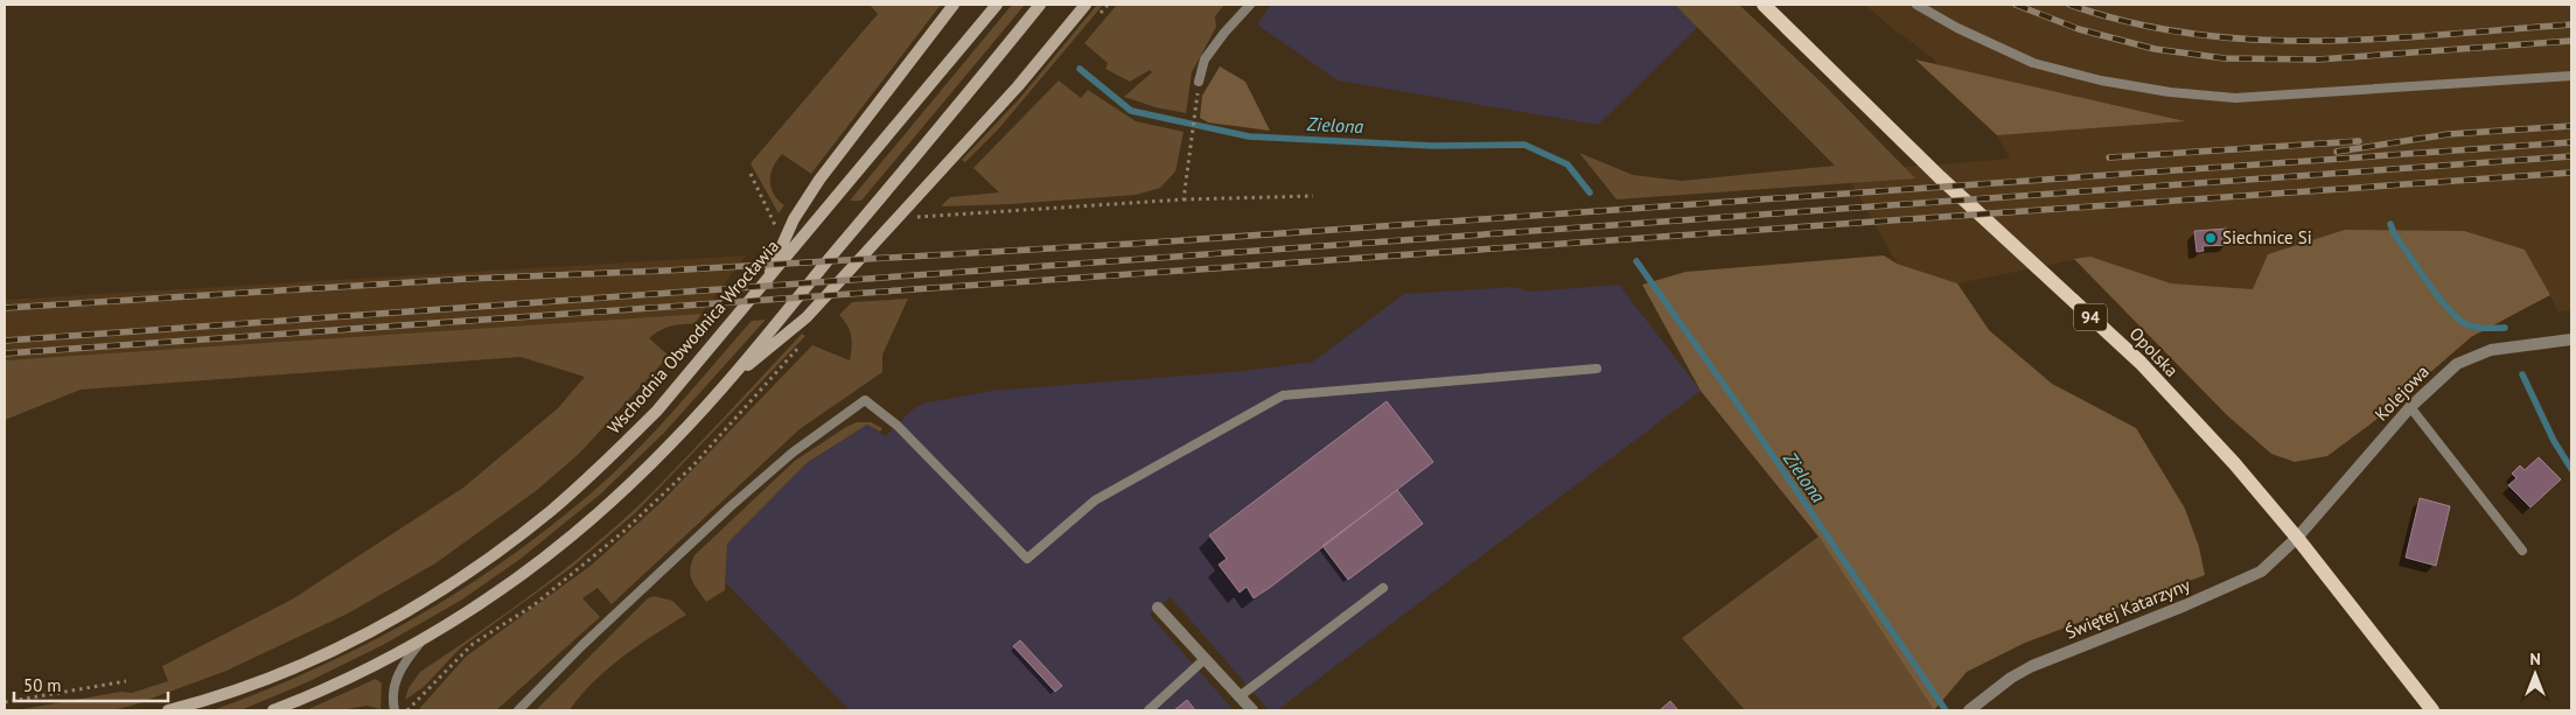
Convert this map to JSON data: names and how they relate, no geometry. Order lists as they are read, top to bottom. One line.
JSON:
{"streets":{"main road":["94","Wschodnia Obwodnica Wrocławia","Opolska"],"street":["Kolejowa","Świętej Katarzyny"]},"crossings":[["Opolska","Kolejowa"],["Opolska","Świętej Katarzyny"],["Kolejowa","Świętej Katarzyny"]],"water":["Zielona"],"places":["Siechnice Si"],"scale_bar":"50 m","north":"top"}
